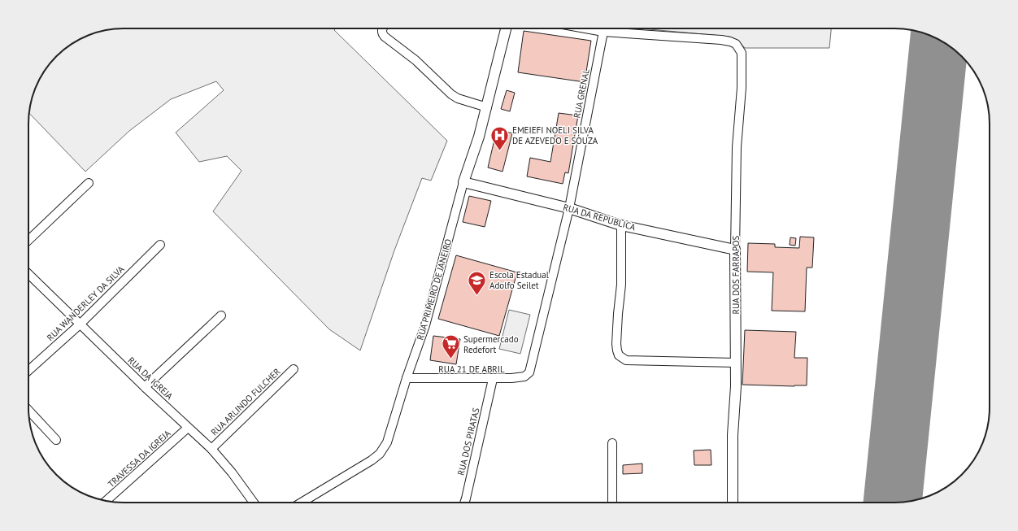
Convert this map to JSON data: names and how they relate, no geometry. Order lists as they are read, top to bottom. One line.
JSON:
{"streets":{"street":["RUA GRENAL","RUA DA REPÚBLICA","RUA DOS FARRAPOS","RUA PRIMEIRO DE JANEIRO","RUA WANDERLEY DA SILVA","RUA 21 DE ABRIL","RUA DA IGREJA","RUA ARLINDO FULCHER","RUA DOS PIRATAS","TRAVESSA DA IGREJA"]},"crossings":[["RUA GRENAL","RUA DA REPÚBLICA"],["RUA GRENAL","RUA DOS FARRAPOS"],["RUA GRENAL","RUA 21 DE ABRIL"],["RUA DA REPÚBLICA","RUA DOS FARRAPOS"],["RUA DA REPÚBLICA","RUA PRIMEIRO DE JANEIRO"],["RUA PRIMEIRO DE JANEIRO","RUA 21 DE ABRIL"],["RUA WANDERLEY DA SILVA","RUA DA IGREJA"],["RUA 21 DE ABRIL","RUA DOS PIRATAS"],["RUA DA IGREJA","RUA ARLINDO FULCHER"],["RUA DA IGREJA","TRAVESSA DA IGREJA"]],"places":{"hospital":["EMEIEFI NOELI SILVA DE AZEVEDO E SOUZA"],"school or university":["Escola Estadual Adolfo Seilet"],"supermarket":["Supermercado Redefort"]}}
